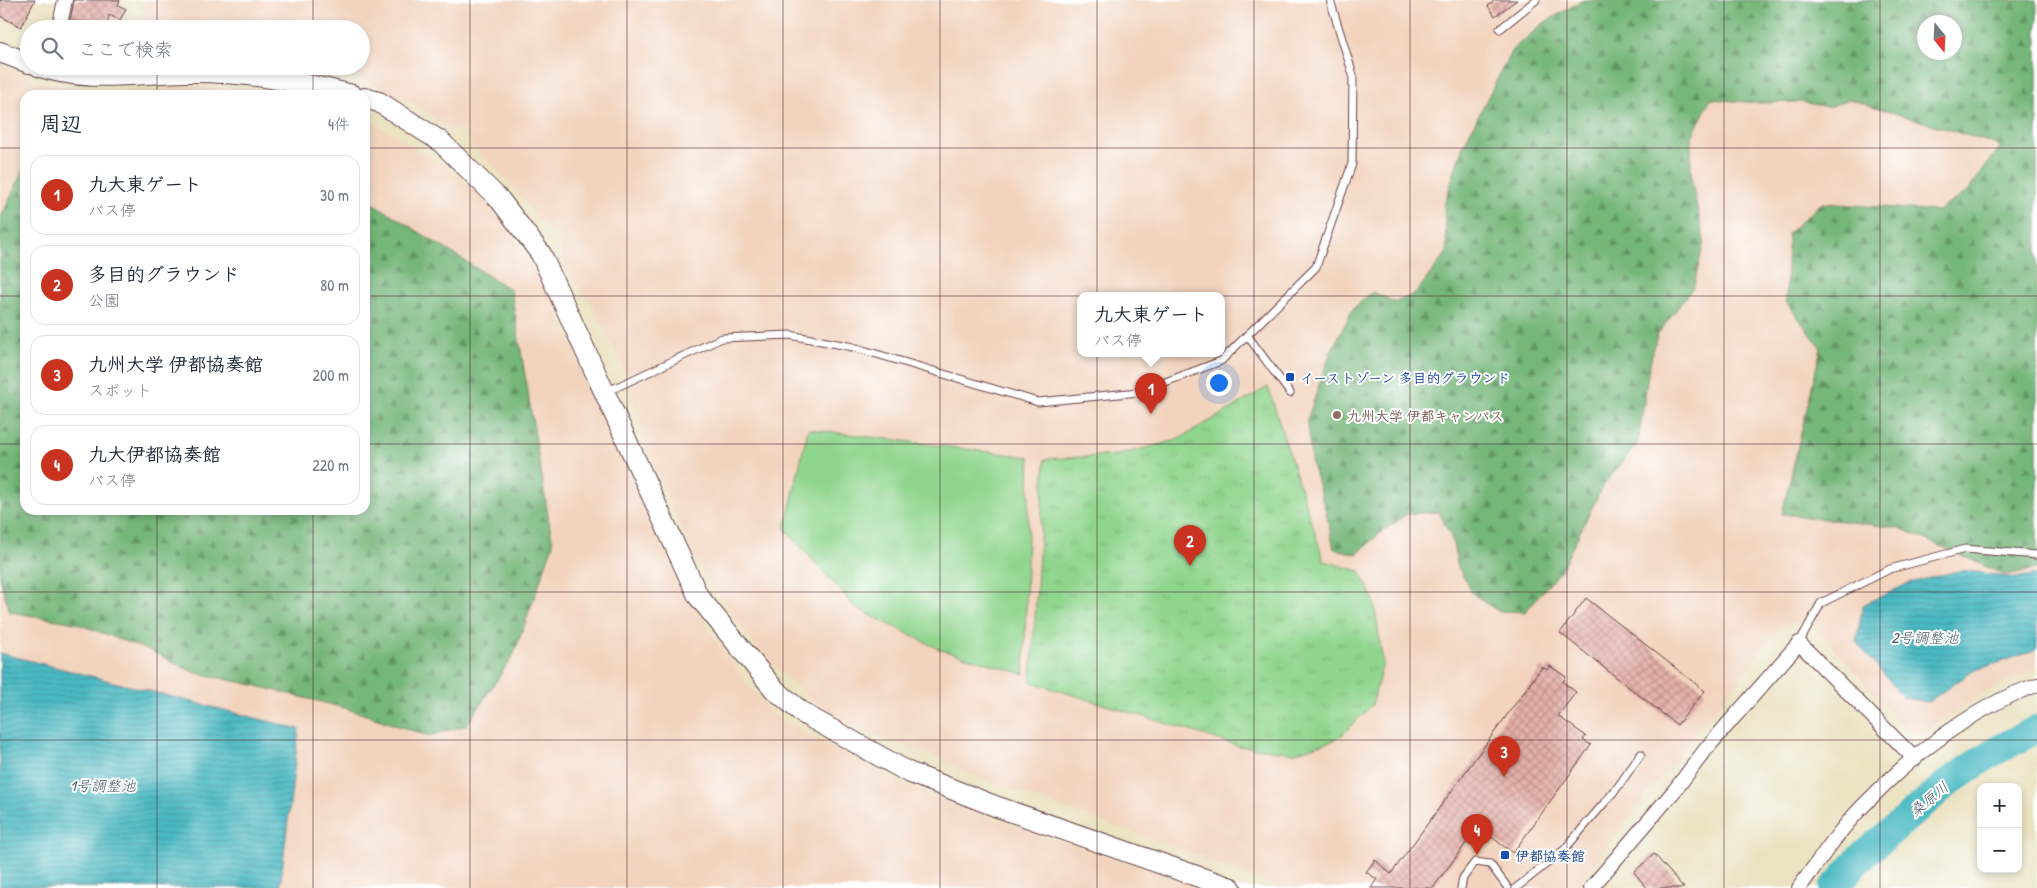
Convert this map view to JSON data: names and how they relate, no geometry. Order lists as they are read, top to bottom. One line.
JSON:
{"water":["2号調整池","1号調整池","桑原川"],"places":{"transit":["イーストゾーン 多目的グラウンド","伊都協奏館"],"other":["九州大学 伊都キャンパス"]},"north":"bottom","page":{"search":"ここで検索","heading":["周辺","4件"],"list":[{"mark":"1","name":"九大東ゲート","note":"バス停","value":"30 m"},{"mark":"2","name":"多目的グラウンド","note":"公園","value":"80 m"},{"mark":"3","name":"九州大学 伊都協奏館","note":"スポット","value":"200 m"},{"mark":"4","name":"九大伊都協奏館","note":"バス停","value":"220 m"}],"popup":["九大東ゲート","バス停"],"pins":["1","2","3","4"],"map_buttons":["+","−"]}}
